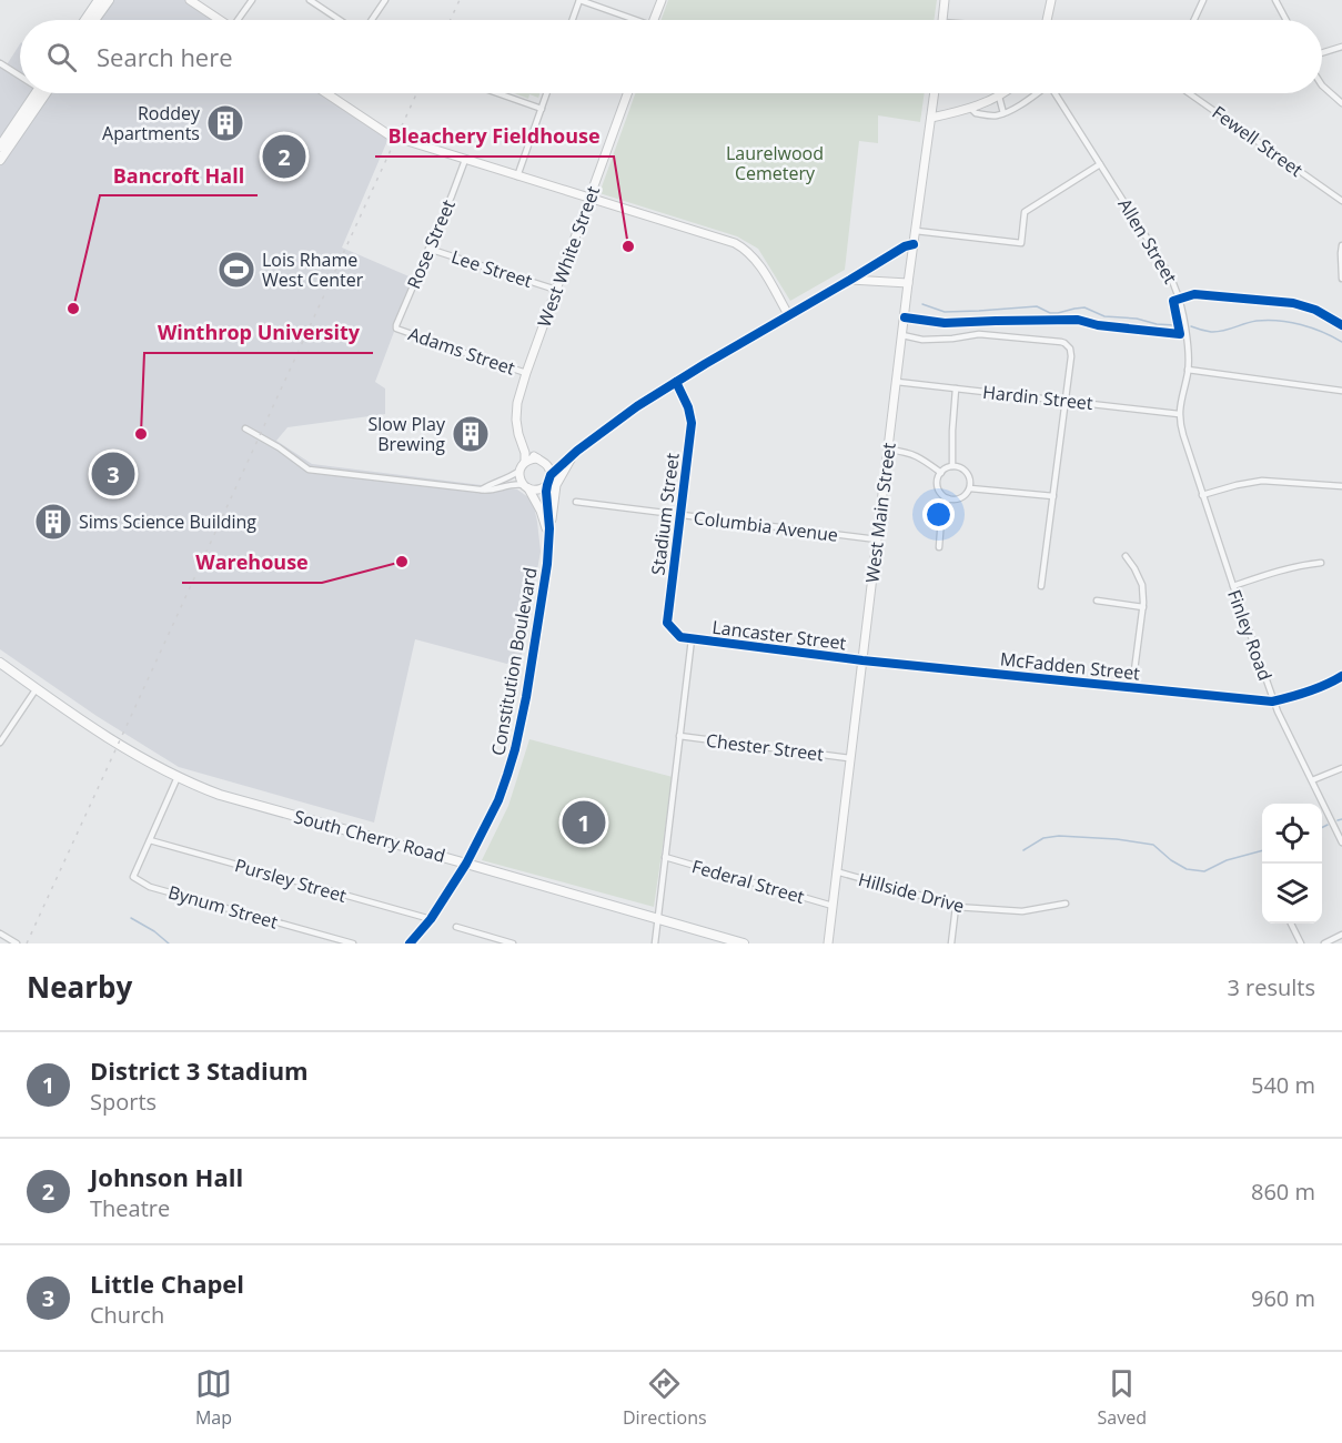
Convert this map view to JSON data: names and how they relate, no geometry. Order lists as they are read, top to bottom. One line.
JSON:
{"streets":{"main road":["South Cherry Road"],"street":["Fewell Street","Allen Street","Rose Street","West White Street","Lee Street","Adams Street","Hardin Street","West Main Street","Stadium Street","Columbia Avenue","Lancaster Street","Finley Road","Constitution Boulevard","McFadden Street","Chester Street","Pursley Street","Federal Street","Hillside Drive","Bynum Street"]},"crossings":[["Allen Street","Hardin Street"],["Allen Street","Finley Road"],["Rose Street","Lee Street"],["Rose Street","Adams Street"],["West White Street","Lee Street"],["West White Street","Adams Street"],["West White Street","Constitution Boulevard"],["Hardin Street","West Main Street"],["West Main Street","Columbia Avenue"],["West Main Street","Lancaster Street"],["West Main Street","Constitution Boulevard"],["West Main Street","McFadden Street"],["West Main Street","Chester Street"],["West Main Street","Federal Street"],["West Main Street","Hillside Drive"],["Stadium Street","Columbia Avenue"],["Stadium Street","Lancaster Street"],["Stadium Street","Constitution Boulevard"],["Lancaster Street","McFadden Street"],["Finley Road","McFadden Street"],["Constitution Boulevard","South Cherry Road"],["Constitution Boulevard","Pursley Street"],["Pursley Street","Bynum Street"]],"parks":["Laurelwood Cemetery"],"places":{"building":["Roddey Apartments","Slow Play Brewing","Sims Science Building"],"other":["Bleachery Fieldhouse","Bancroft Hall","Winthrop University","Warehouse"],"sports":["Lois Rhame West Center"]},"page":{"search":"Search here","pins":["2","3","1"],"heading":["Nearby","3 results"],"list":[{"mark":"1","name":"District 3 Stadium","note":"Sports","value":"540 m"},{"mark":"2","name":"Johnson Hall","note":"Theatre","value":"860 m"},{"mark":"3","name":"Little Chapel","note":"Church","value":"960 m"}],"nav":["Map","Directions","Saved"]}}
